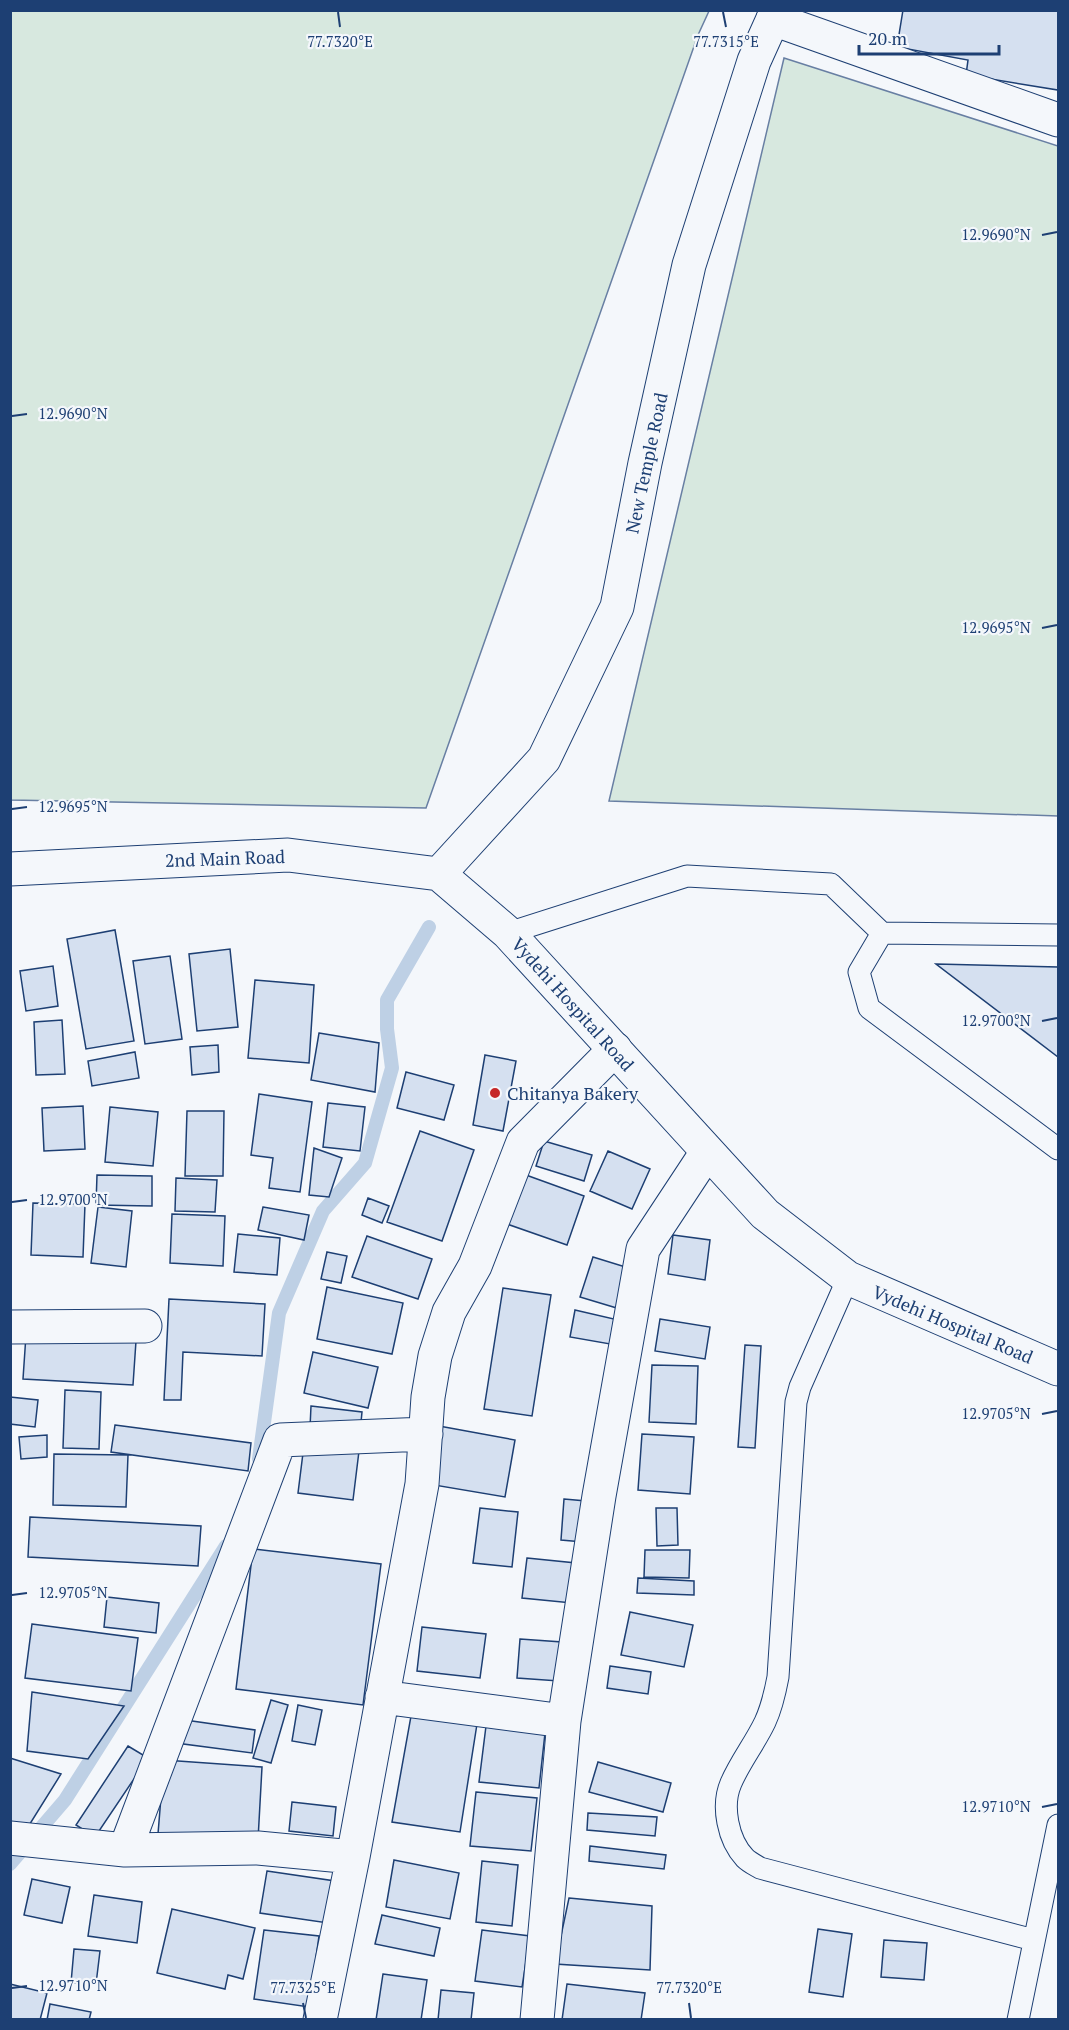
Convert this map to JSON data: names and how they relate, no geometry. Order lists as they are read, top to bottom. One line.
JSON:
{"streets":{"street":["New Temple Road","2nd Main Road","Vydehi Hospital Road"]},"crossings":[["New Temple Road","2nd Main Road"],["New Temple Road","Vydehi Hospital Road"],["2nd Main Road","Vydehi Hospital Road"]],"places":["Chitanya Bakery"],"scale_bar":"20 m","coordinates":["77.7315°E","77.7320°E","12.9690°N","12.9695°N","12.9700°N","12.9705°N","12.9710°N","77.7325°E"]}
